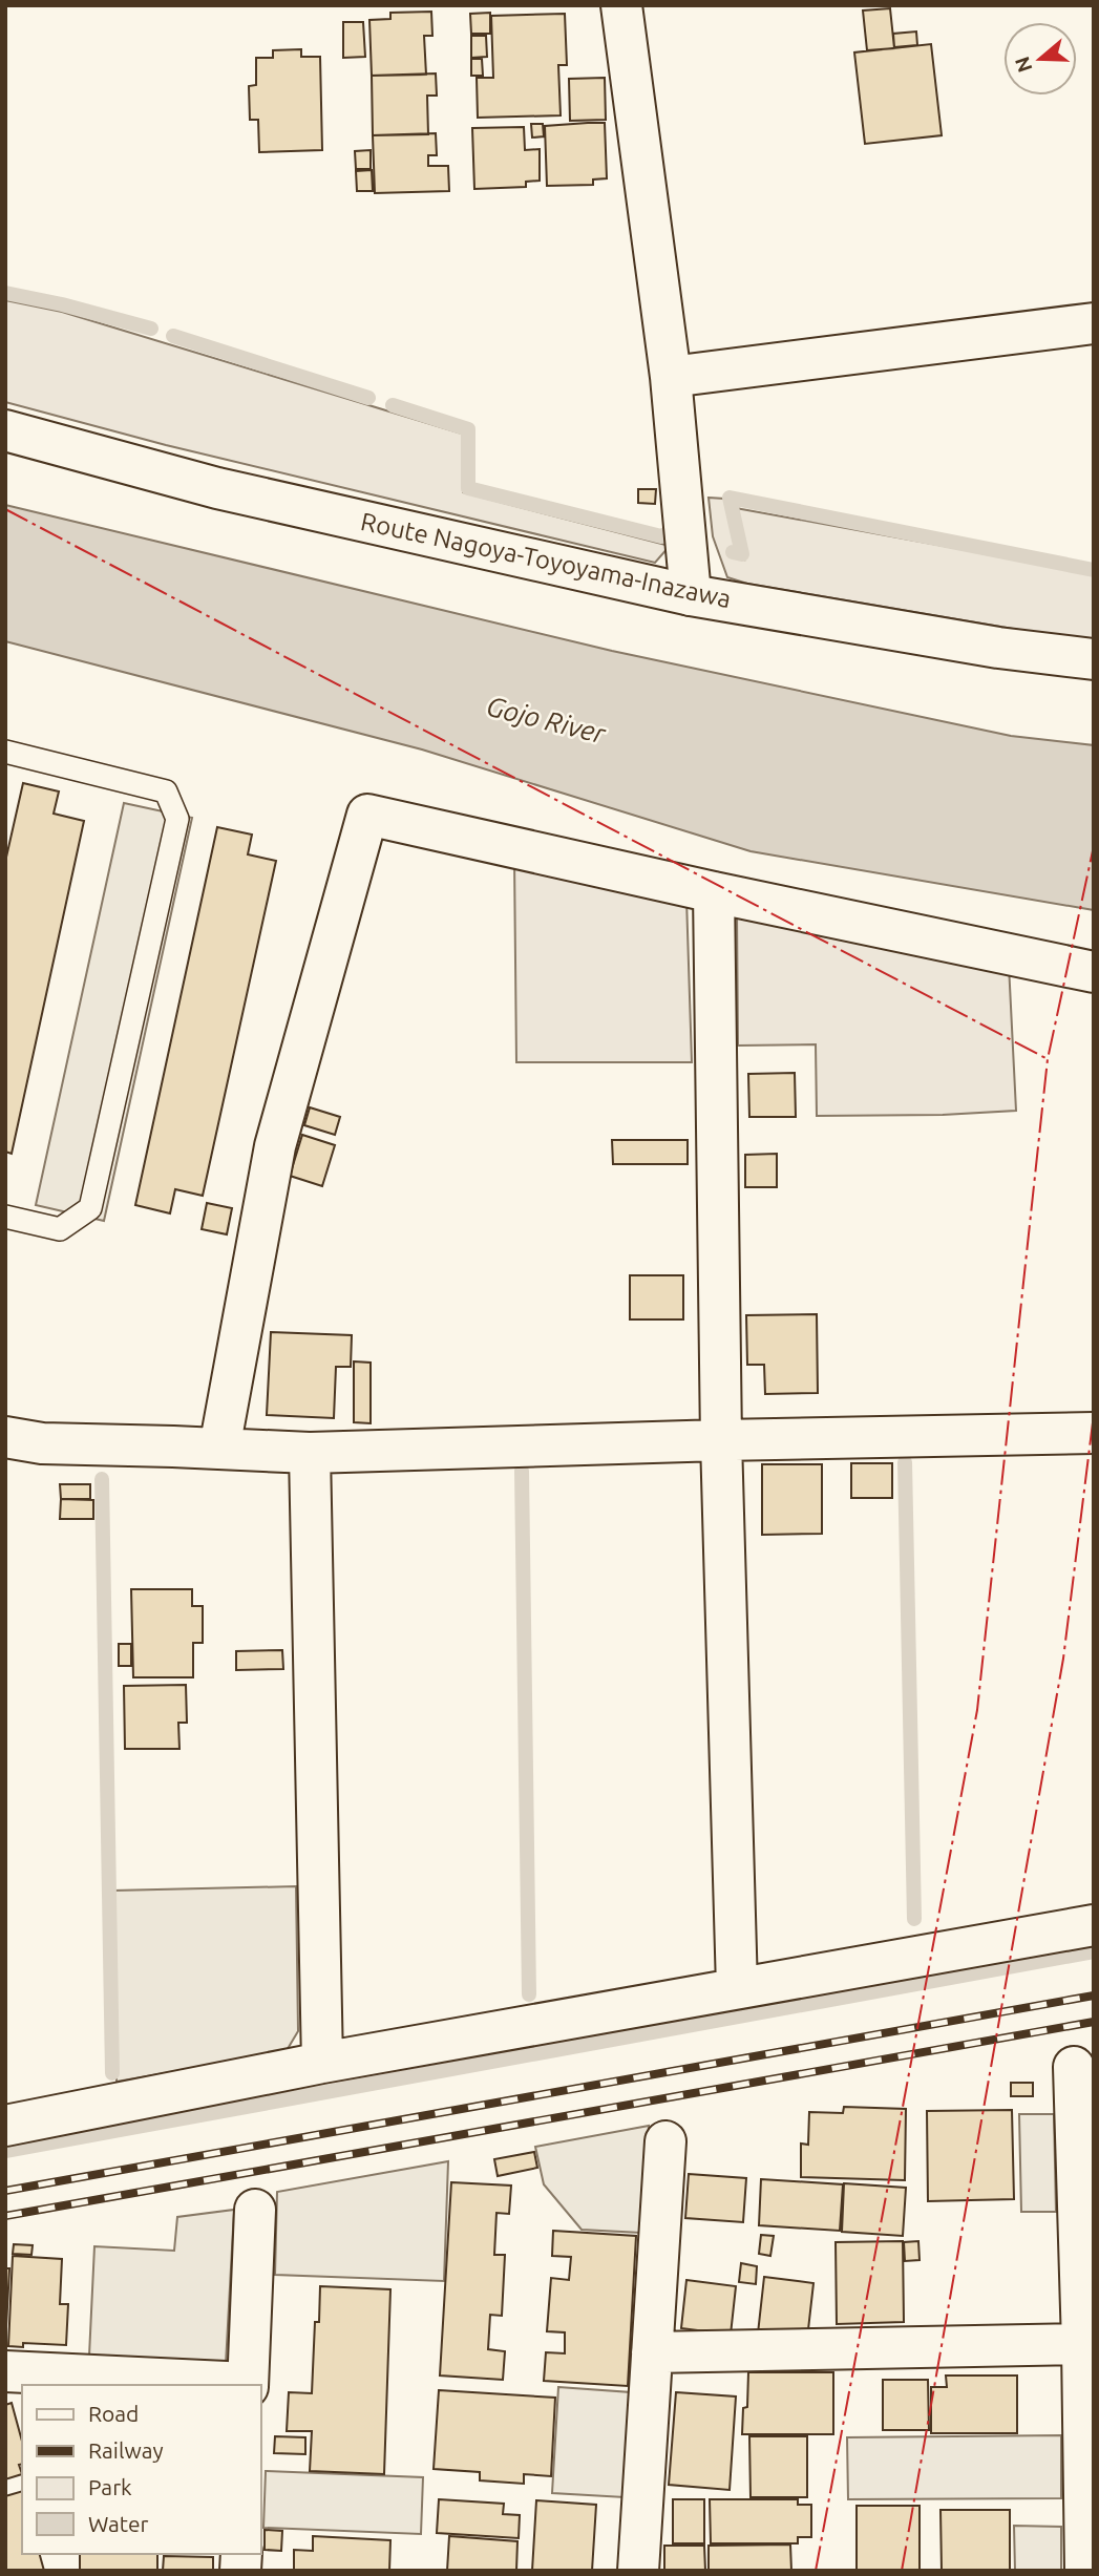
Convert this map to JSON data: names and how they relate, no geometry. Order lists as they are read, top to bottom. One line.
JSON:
{"streets":{"street":["Route Nagoya-Toyoyama-Inazawa"]},"water":["Gojo River"],"legend":["Road","Railway","Park","Water"],"north":"left"}
